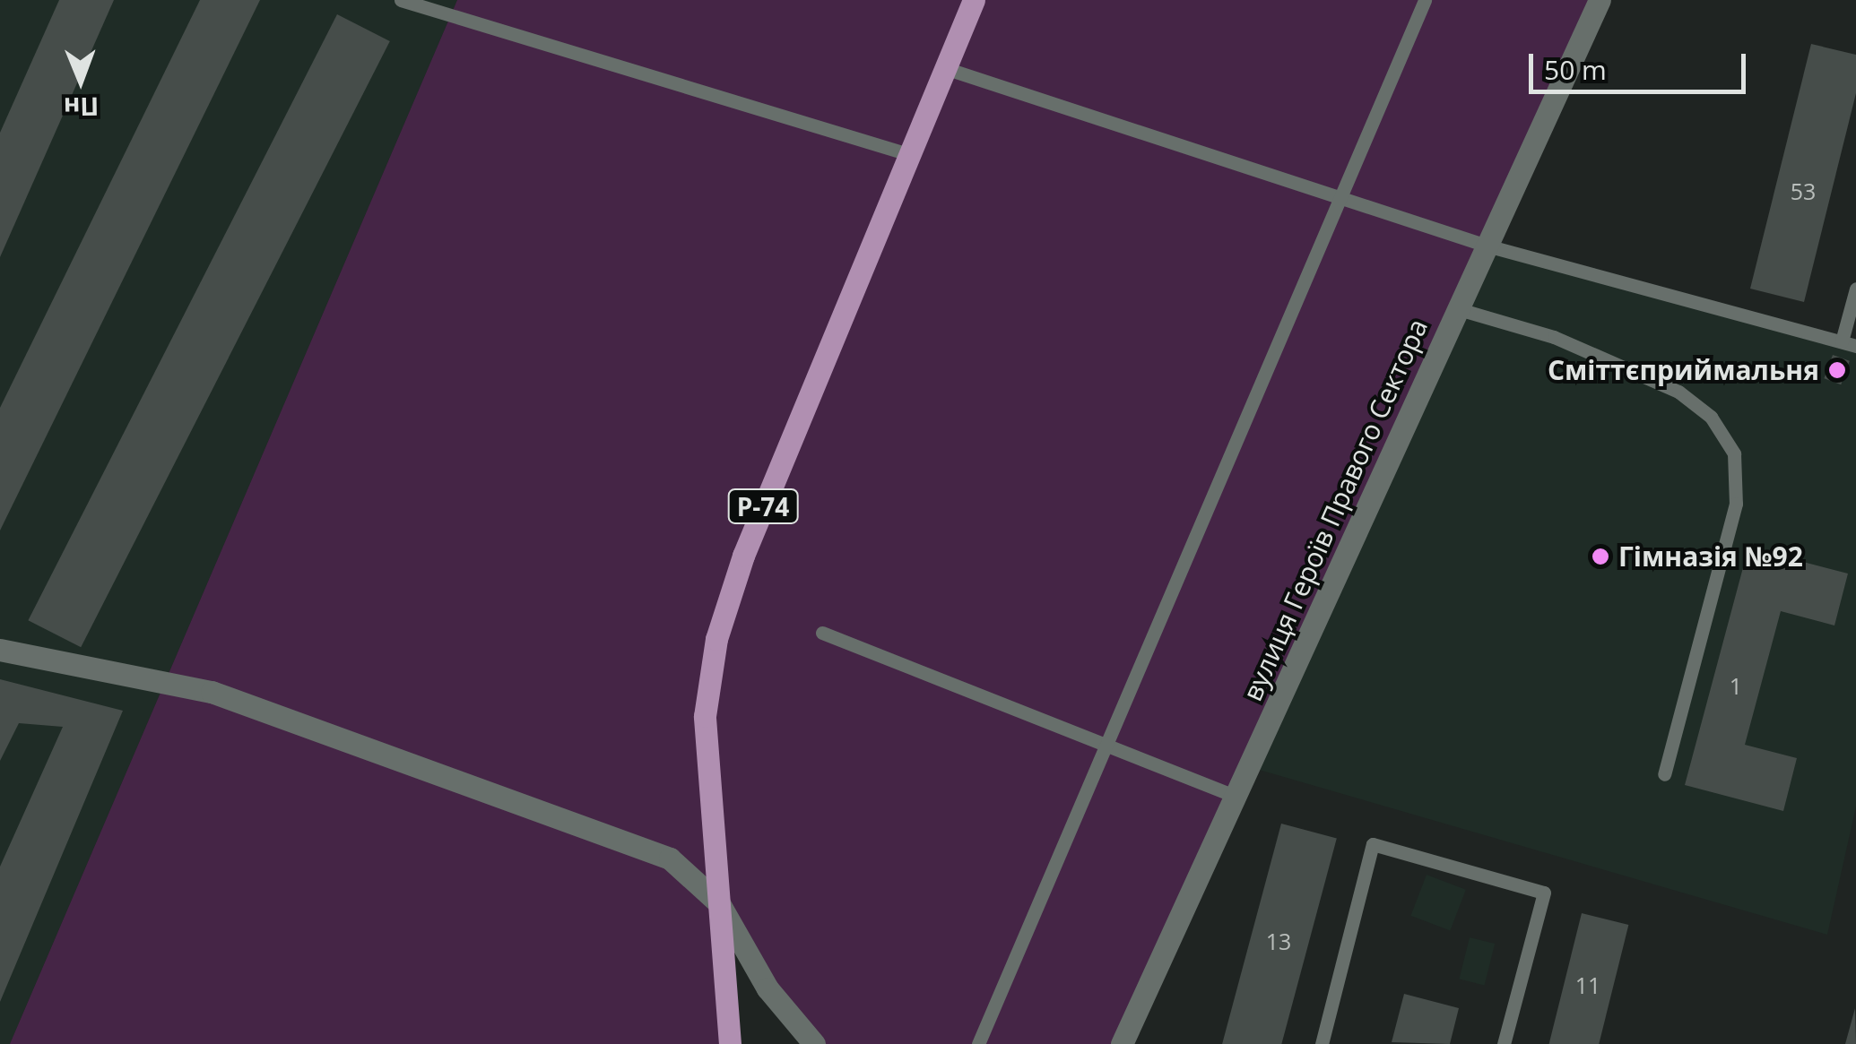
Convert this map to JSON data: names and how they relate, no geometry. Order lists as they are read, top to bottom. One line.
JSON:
{"streets":{"main road":["Р-74"],"street":["вулиця Героїв Правого Сектора"]},"places":["Сміттєприймальня","Гімназія №92"],"house_numbers":["53","1","13","11"],"scale_bar":"50 m","north":"bottom"}
